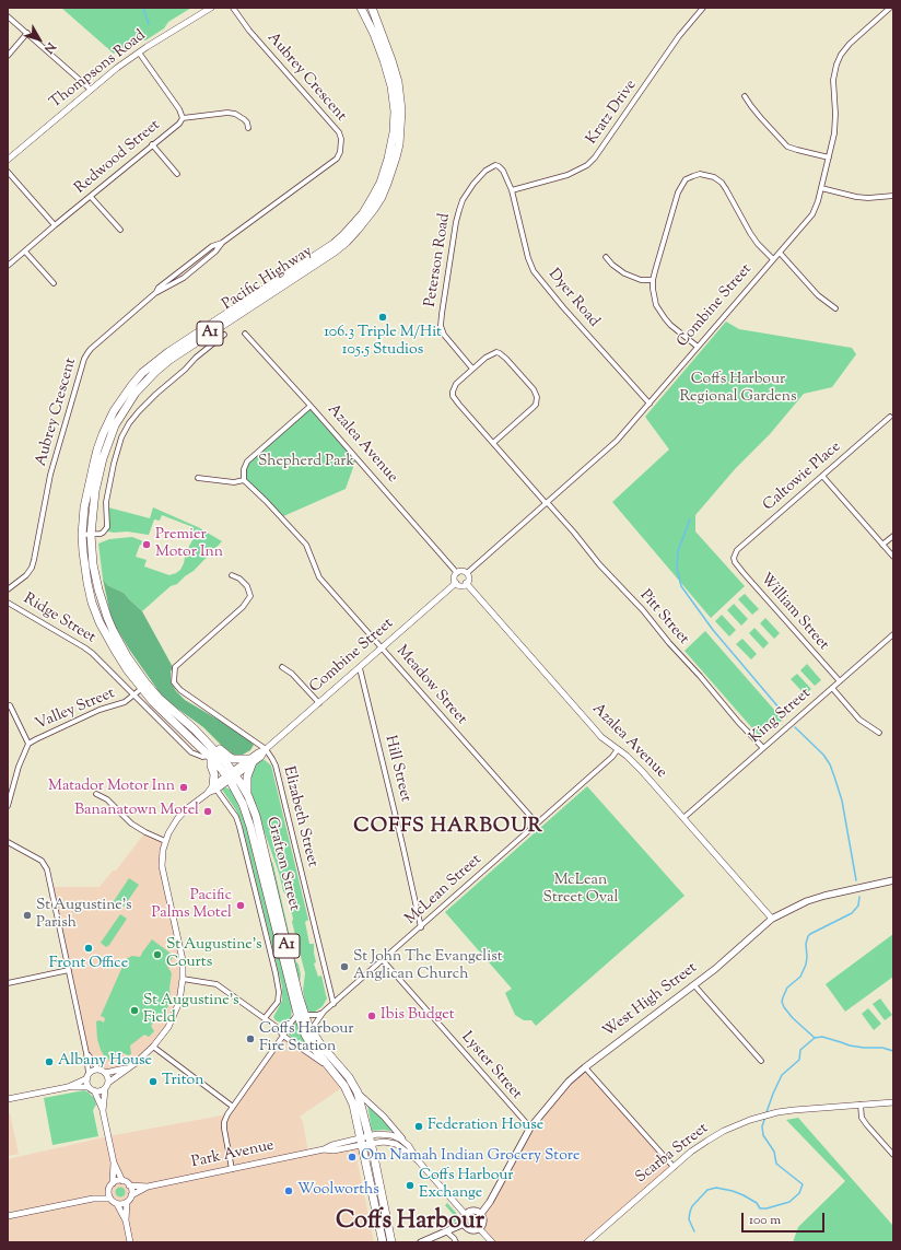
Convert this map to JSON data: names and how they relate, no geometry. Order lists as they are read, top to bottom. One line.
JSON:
{"streets":{"highway":["Pacific Highway","A1","Grafton Street"],"main road":["West High Street"],"street":["Thompsons Road","Aubrey Crescent","Kratz Drive","Redwood Street","Peterson Road","Dyer Road","Combine Street","Azalea Avenue","Caltowie Place","William Street","Pitt Street","Ridge Street","Meadow Street","Valley Street","King Street","Hill Street","Elizabeth Street","McLean Street","Lyster Street","Scarba Street","Park Avenue"]},"crossings":[["Thompsons Road","Redwood Street"],["Kratz Drive","Peterson Road"],["Kratz Drive","Dyer Road"],["Peterson Road","Dyer Road"],["Peterson Road","Pitt Street"],["Pacific Highway","Valley Street"],["Pacific Highway","Grafton Street"],["Dyer Road","Combine Street"],["Combine Street","Azalea Avenue"],["Combine Street","Pitt Street"],["Combine Street","Meadow Street"],["Combine Street","Hill Street"],["Combine Street","Elizabeth Street"],["Combine Street","Grafton Street"],["Azalea Avenue","King Street"],["Azalea Avenue","McLean Street"],["Azalea Avenue","West High Street"],["Caltowie Place","William Street"],["William Street","King Street"],["Pitt Street","King Street"],["Ridge Street","Valley Street"],["Ridge Street","Grafton Street"],["Meadow Street","McLean Street"],["Valley Street","Grafton Street"],["Hill Street","McLean Street"],["Elizabeth Street","McLean Street"],["Grafton Street","McLean Street"],["Grafton Street","Park Avenue"],["McLean Street","Lyster Street"],["West High Street","Lyster Street"]],"districts":["COFFS HARBOUR","Coffs Harbour"],"parks":["Coffs Harbour Regional Gardens","Shepherd Park","McLean Street Oval"],"places":["106.3 Triple M/Hit 105.5 Studios","Premier Motor Inn","Matador Motor Inn","Bananatown Motel","Pacific Palms Motel","St Augustine's Parish","Front Office","St Augustine's Courts","St John The Evangelist Anglican Church","St Augustine's Field","Ibis Budget","Coffs Harbour Fire Station","Albany House","Triton","Federation House","Om Namah Indian Grocery Store","Coffs Harbour Exchange","Woolworths"],"scale_bar":"100 m","north":"bottom right"}
